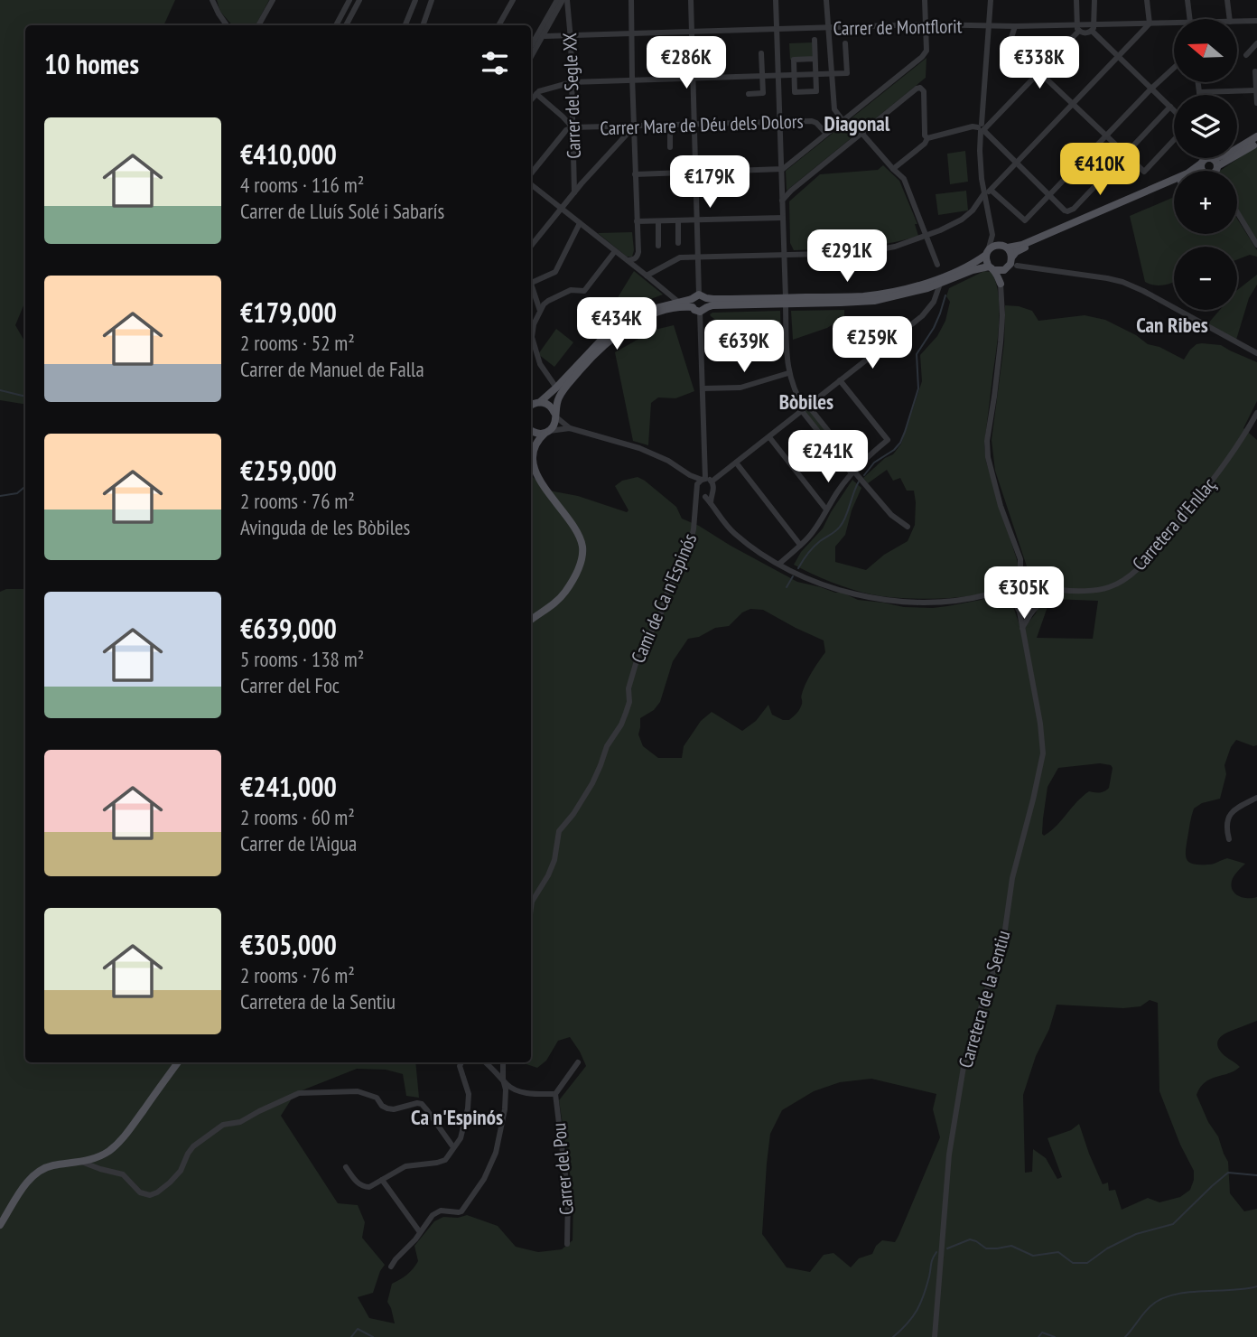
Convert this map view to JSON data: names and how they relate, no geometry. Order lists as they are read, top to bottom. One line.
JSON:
{"streets":{"street":["Carrer de Montflorit","Carrer del Segle XX","Carrer Mare de Déu dels Dolors","Carretera d'Enllaç","Camí de Ca n'Espinós","Carretera de la Sentiu","Carrer del Pou"]},"crossings":[["Carrer de Montflorit","Carrer del Segle XX"],["Carrer del Segle XX","Carrer Mare de Déu dels Dolors"],["Carretera d'Enllaç","Carretera de la Sentiu"]],"districts":["Diagonal","Can Ribes","Bòbiles","Ca n'Espinós"],"north":"left","page":{"map_buttons":["+","−"],"heading":"10 homes","price":["€286K","€338K","€410K","€179K","€291K","€434K","€259K","€639K","€241K","€305K"],"list":[{"name":"€410,000","note":"4 rooms · 116 m² · Carrer de Lluís Solé i Sabarís"},{"name":"€179,000","note":"2 rooms · 52 m² · Carrer de Manuel de Falla"},{"name":"€259,000","note":"2 rooms · 76 m² · Avinguda de les Bòbiles"},{"name":"€639,000","note":"5 rooms · 138 m² · Carrer del Foc"},{"name":"€241,000","note":"2 rooms · 60 m² · Carrer de l'Aigua"},{"name":"€305,000","note":"2 rooms · 76 m² · Carretera de la Sentiu"}]}}
